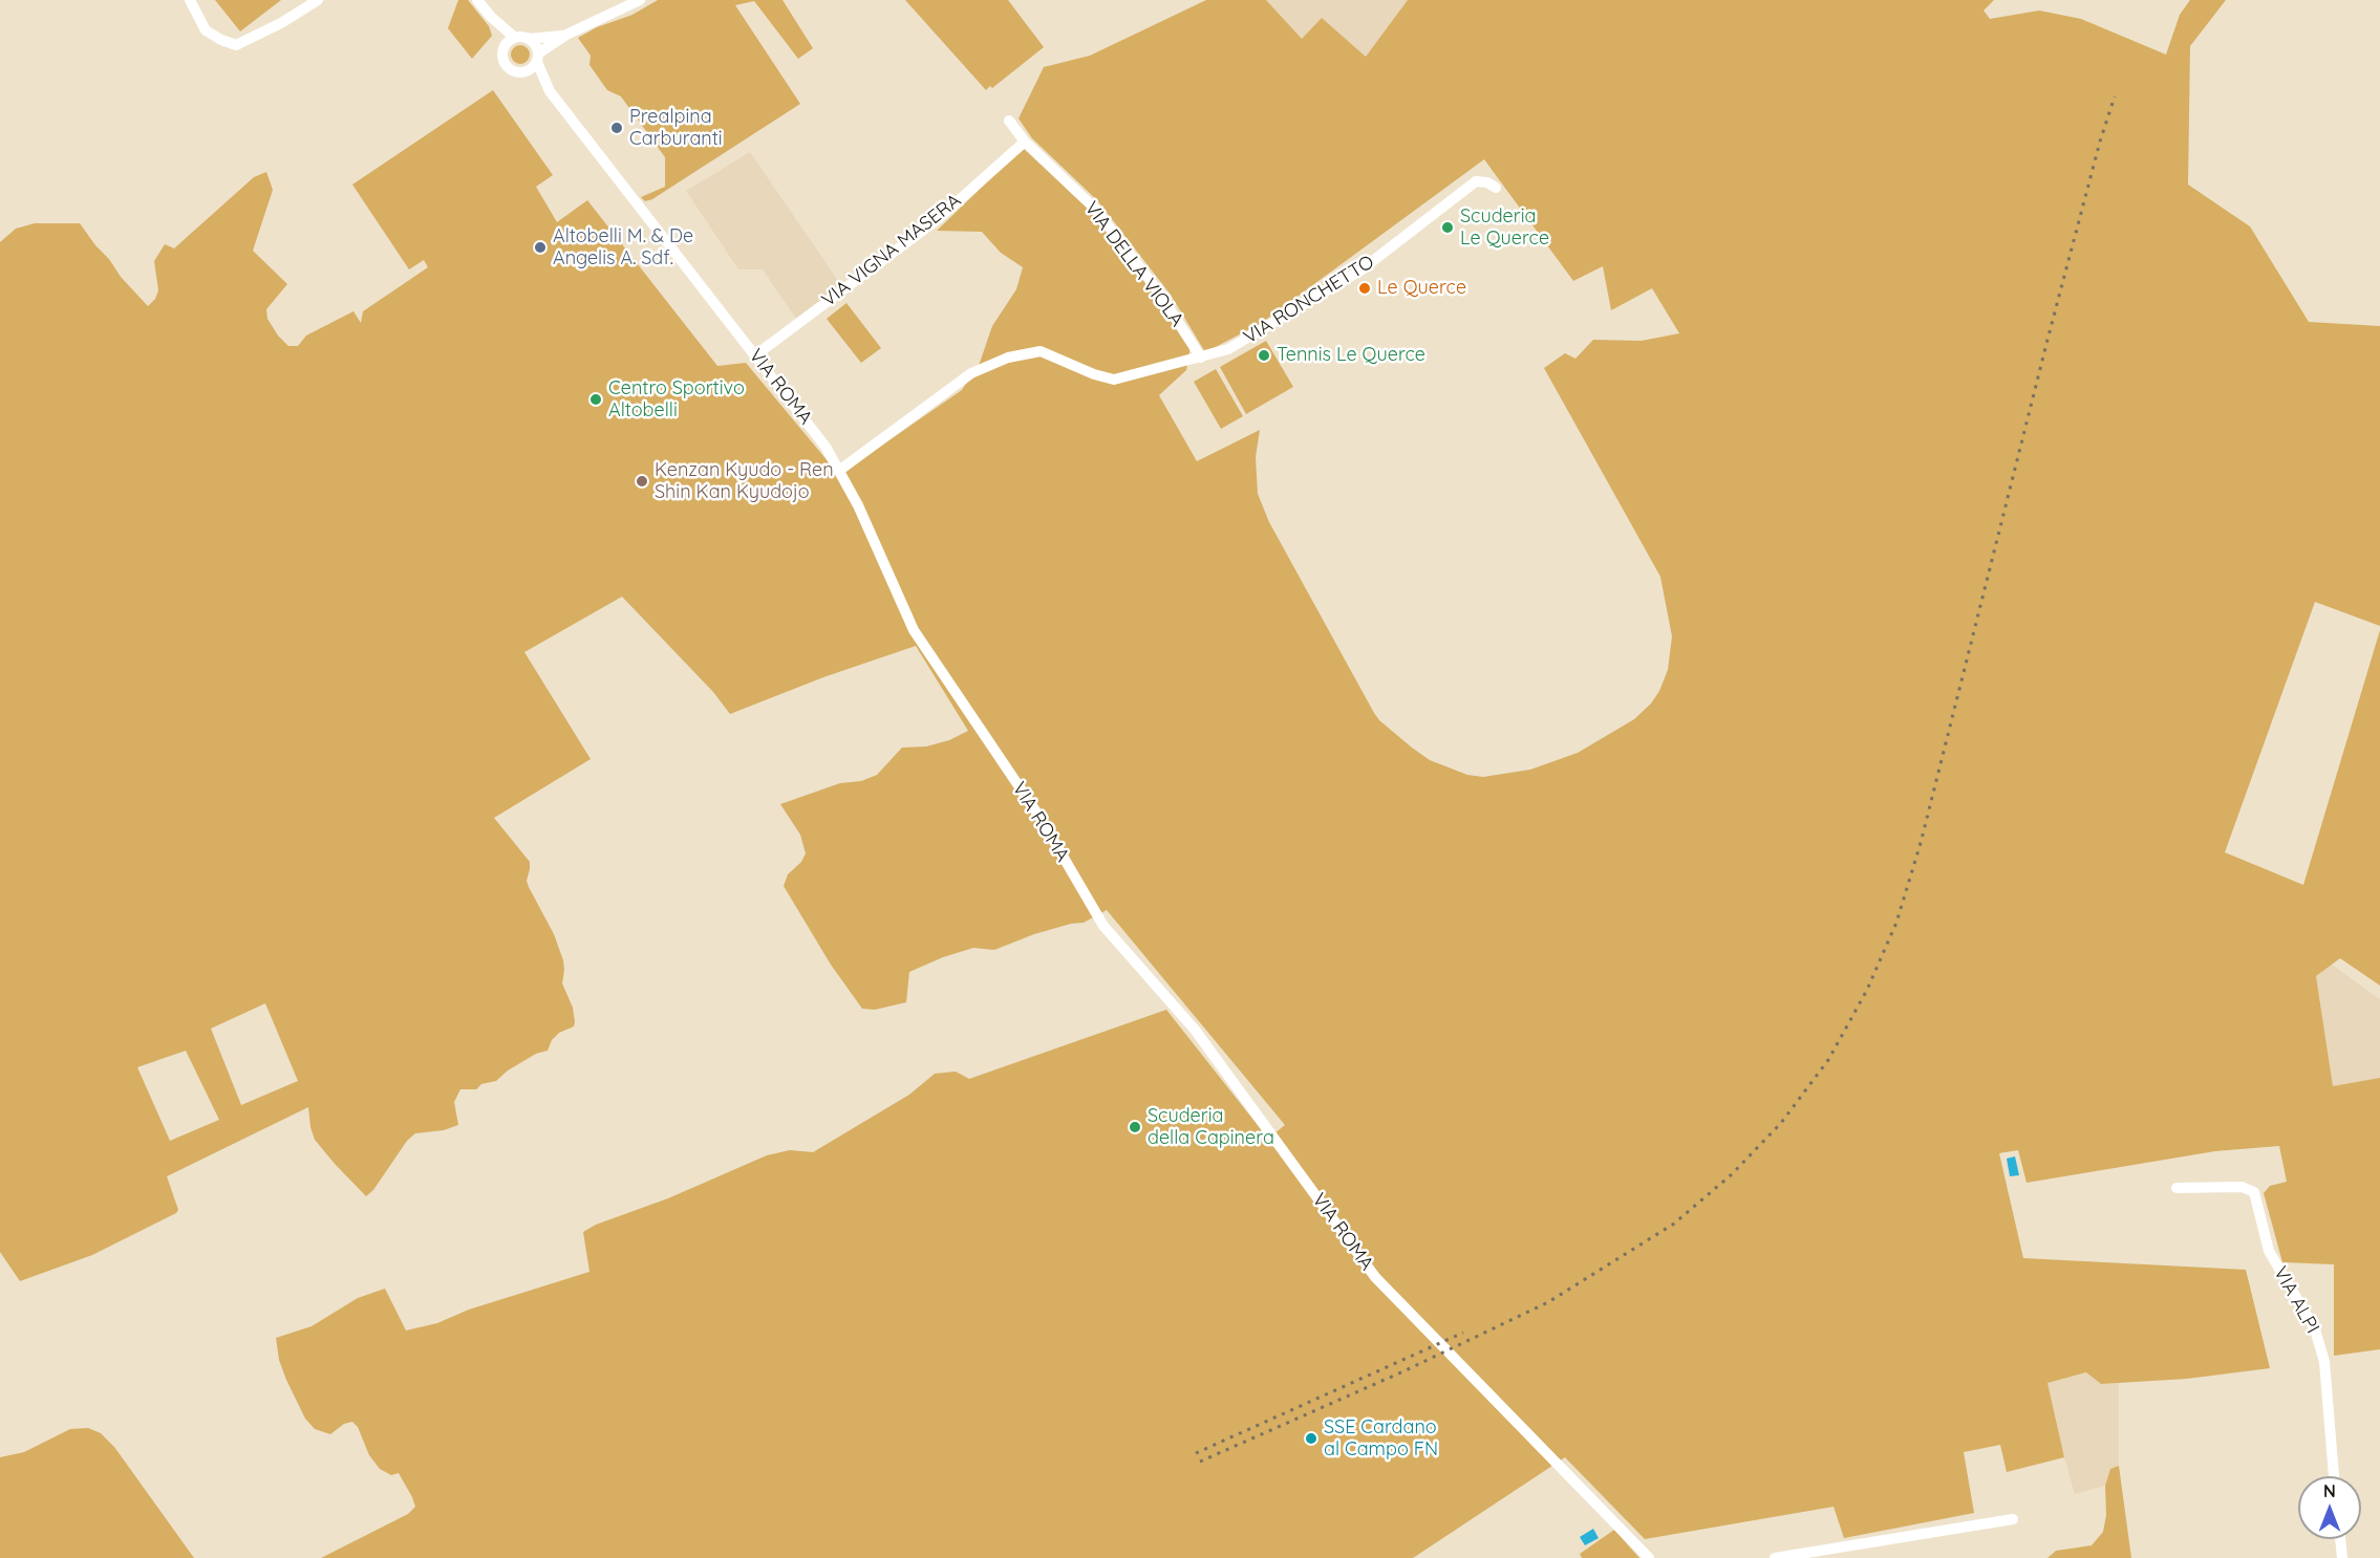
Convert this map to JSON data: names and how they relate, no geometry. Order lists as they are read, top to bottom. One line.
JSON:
{"streets":{"street":["VIA VIGNA MASERA","VIA DELLA VIOLA","VIA RONCHETTO","VIA ROMA","VIA ALPI"]},"crossings":[["VIA VIGNA MASERA","VIA DELLA VIOLA"],["VIA VIGNA MASERA","VIA ROMA"],["VIA DELLA VIOLA","VIA RONCHETTO"],["VIA RONCHETTO","VIA ROMA"]],"places":["Prealpina Carburanti","Scuderia Le Querce","Altobelli M. & De Angelis A. Sdf.","Le Querce","Tennis Le Querce","Centro Sportivo Altobelli","Kenzan Kyudo - Ren Shin Kan Kyudojo","Scuderia della Capinera","SSE Cardano al Campo FN"],"north":"top"}
